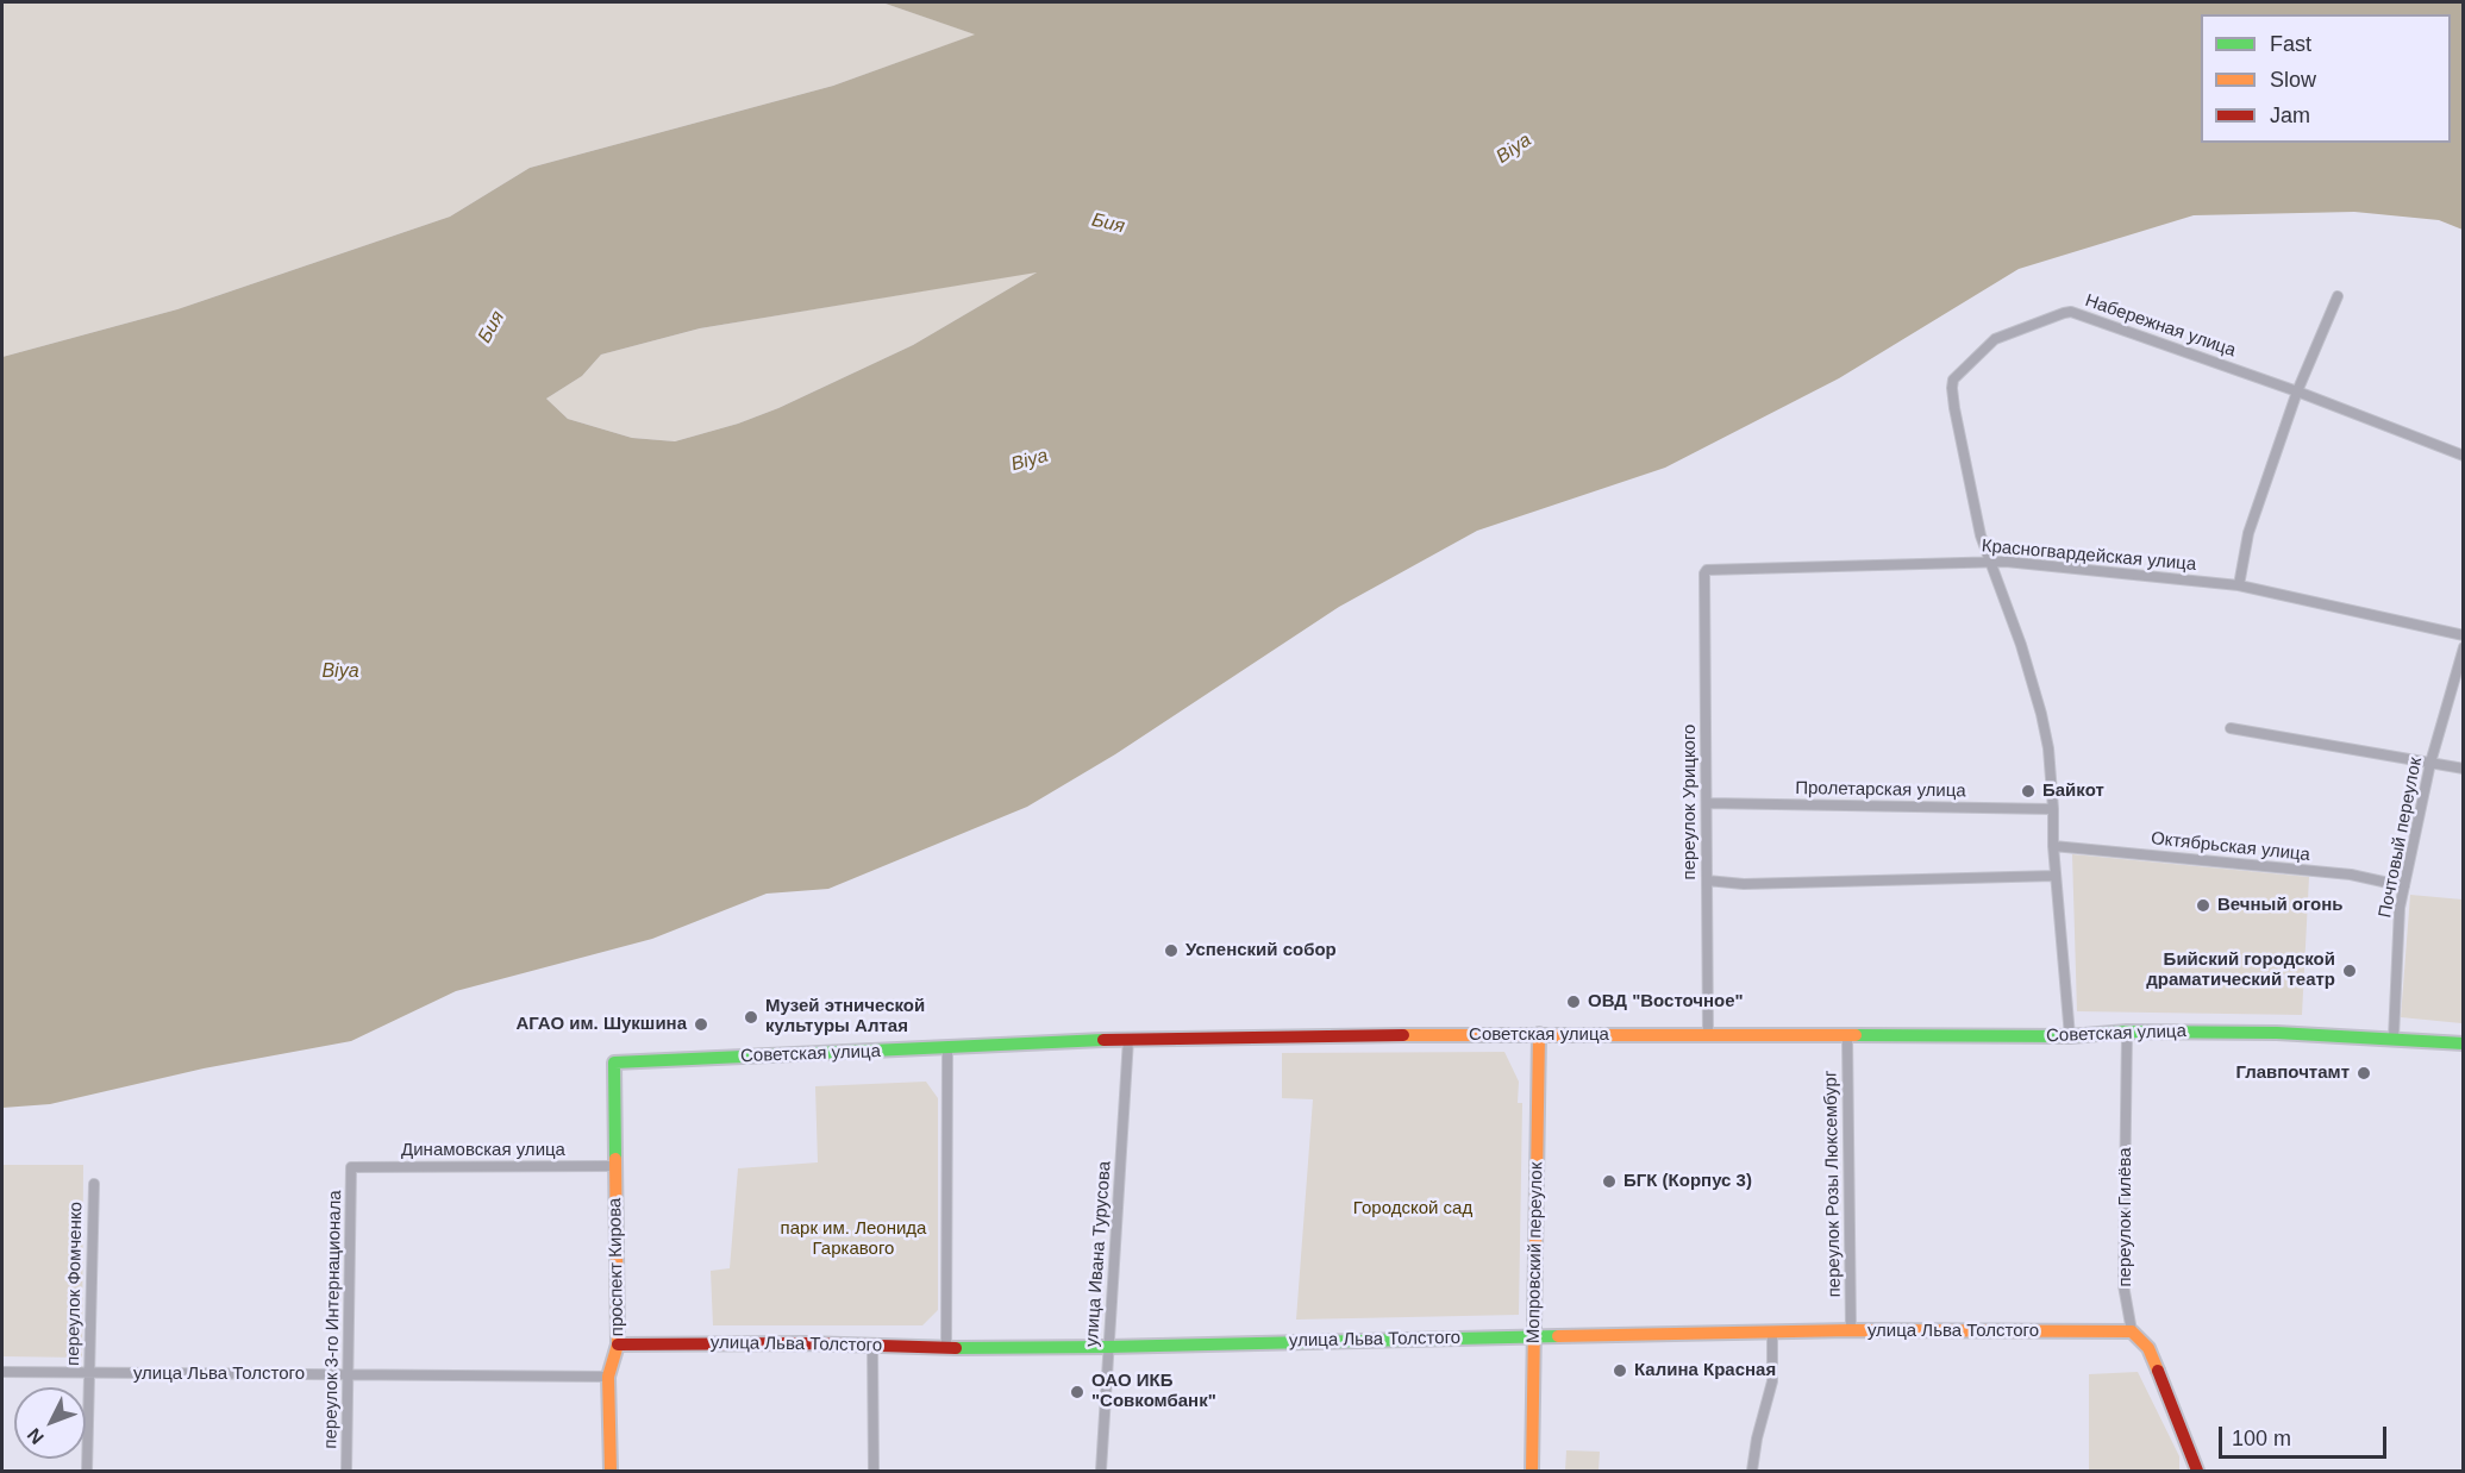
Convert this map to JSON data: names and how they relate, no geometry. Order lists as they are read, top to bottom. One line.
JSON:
{"streets":{"street":["Набережная улица","Красногвардейская улица","Пролетарская улица","переулок Урицкого","Почтовый переулок","Октябрьская улица","Советская улица","Динамовская улица","переулок Розы Люксембург","переулок Гилёва","Мопровский переулок","улица Ивана Турусова","проспект Кирова","переулок Фомченко","переулок 3-го Интернационала","улица Льва Толстого"]},"crossings":[["Набережная улица","Красногвардейская улица"],["Красногвардейская улица","переулок Урицкого"],["Пролетарская улица","переулок Урицкого"],["переулок Урицкого","Советская улица"],["Почтовый переулок","Октябрьская улица"],["Почтовый переулок","Советская улица"],["Советская улица","переулок Розы Люксембург"],["Советская улица","переулок Гилёва"],["Советская улица","Мопровский переулок"],["Советская улица","улица Ивана Турусова"],["Советская улица","проспект Кирова"],["Динамовская улица","проспект Кирова"],["Динамовская улица","переулок 3-го Интернационала"],["переулок Розы Люксембург","улица Льва Толстого"],["переулок Гилёва","улица Льва Толстого"],["Мопровский переулок","улица Льва Толстого"],["улица Ивана Турусова","улица Льва Толстого"],["проспект Кирова","улица Льва Толстого"],["переулок Фомченко","улица Льва Толстого"],["переулок 3-го Интернационала","улица Льва Толстого"]],"water":["Biya","Бия"],"parks":["Городской сад","парк им. Леонида Гаркавого"],"places":["Байкот","Вечный огонь","Успенский собор","Бийский городской драматический театр","ОВД \"Восточное\"","Музей этнической культуры Алтая","АГАО им. Шукшина","Главпочтамт","БГК (Корпус 3)","Калина Красная","ОАО ИКБ \"Совкомбанк\""],"legend":["Fast","Slow","Jam"],"scale_bar":"100 m","north":"bottom left"}
